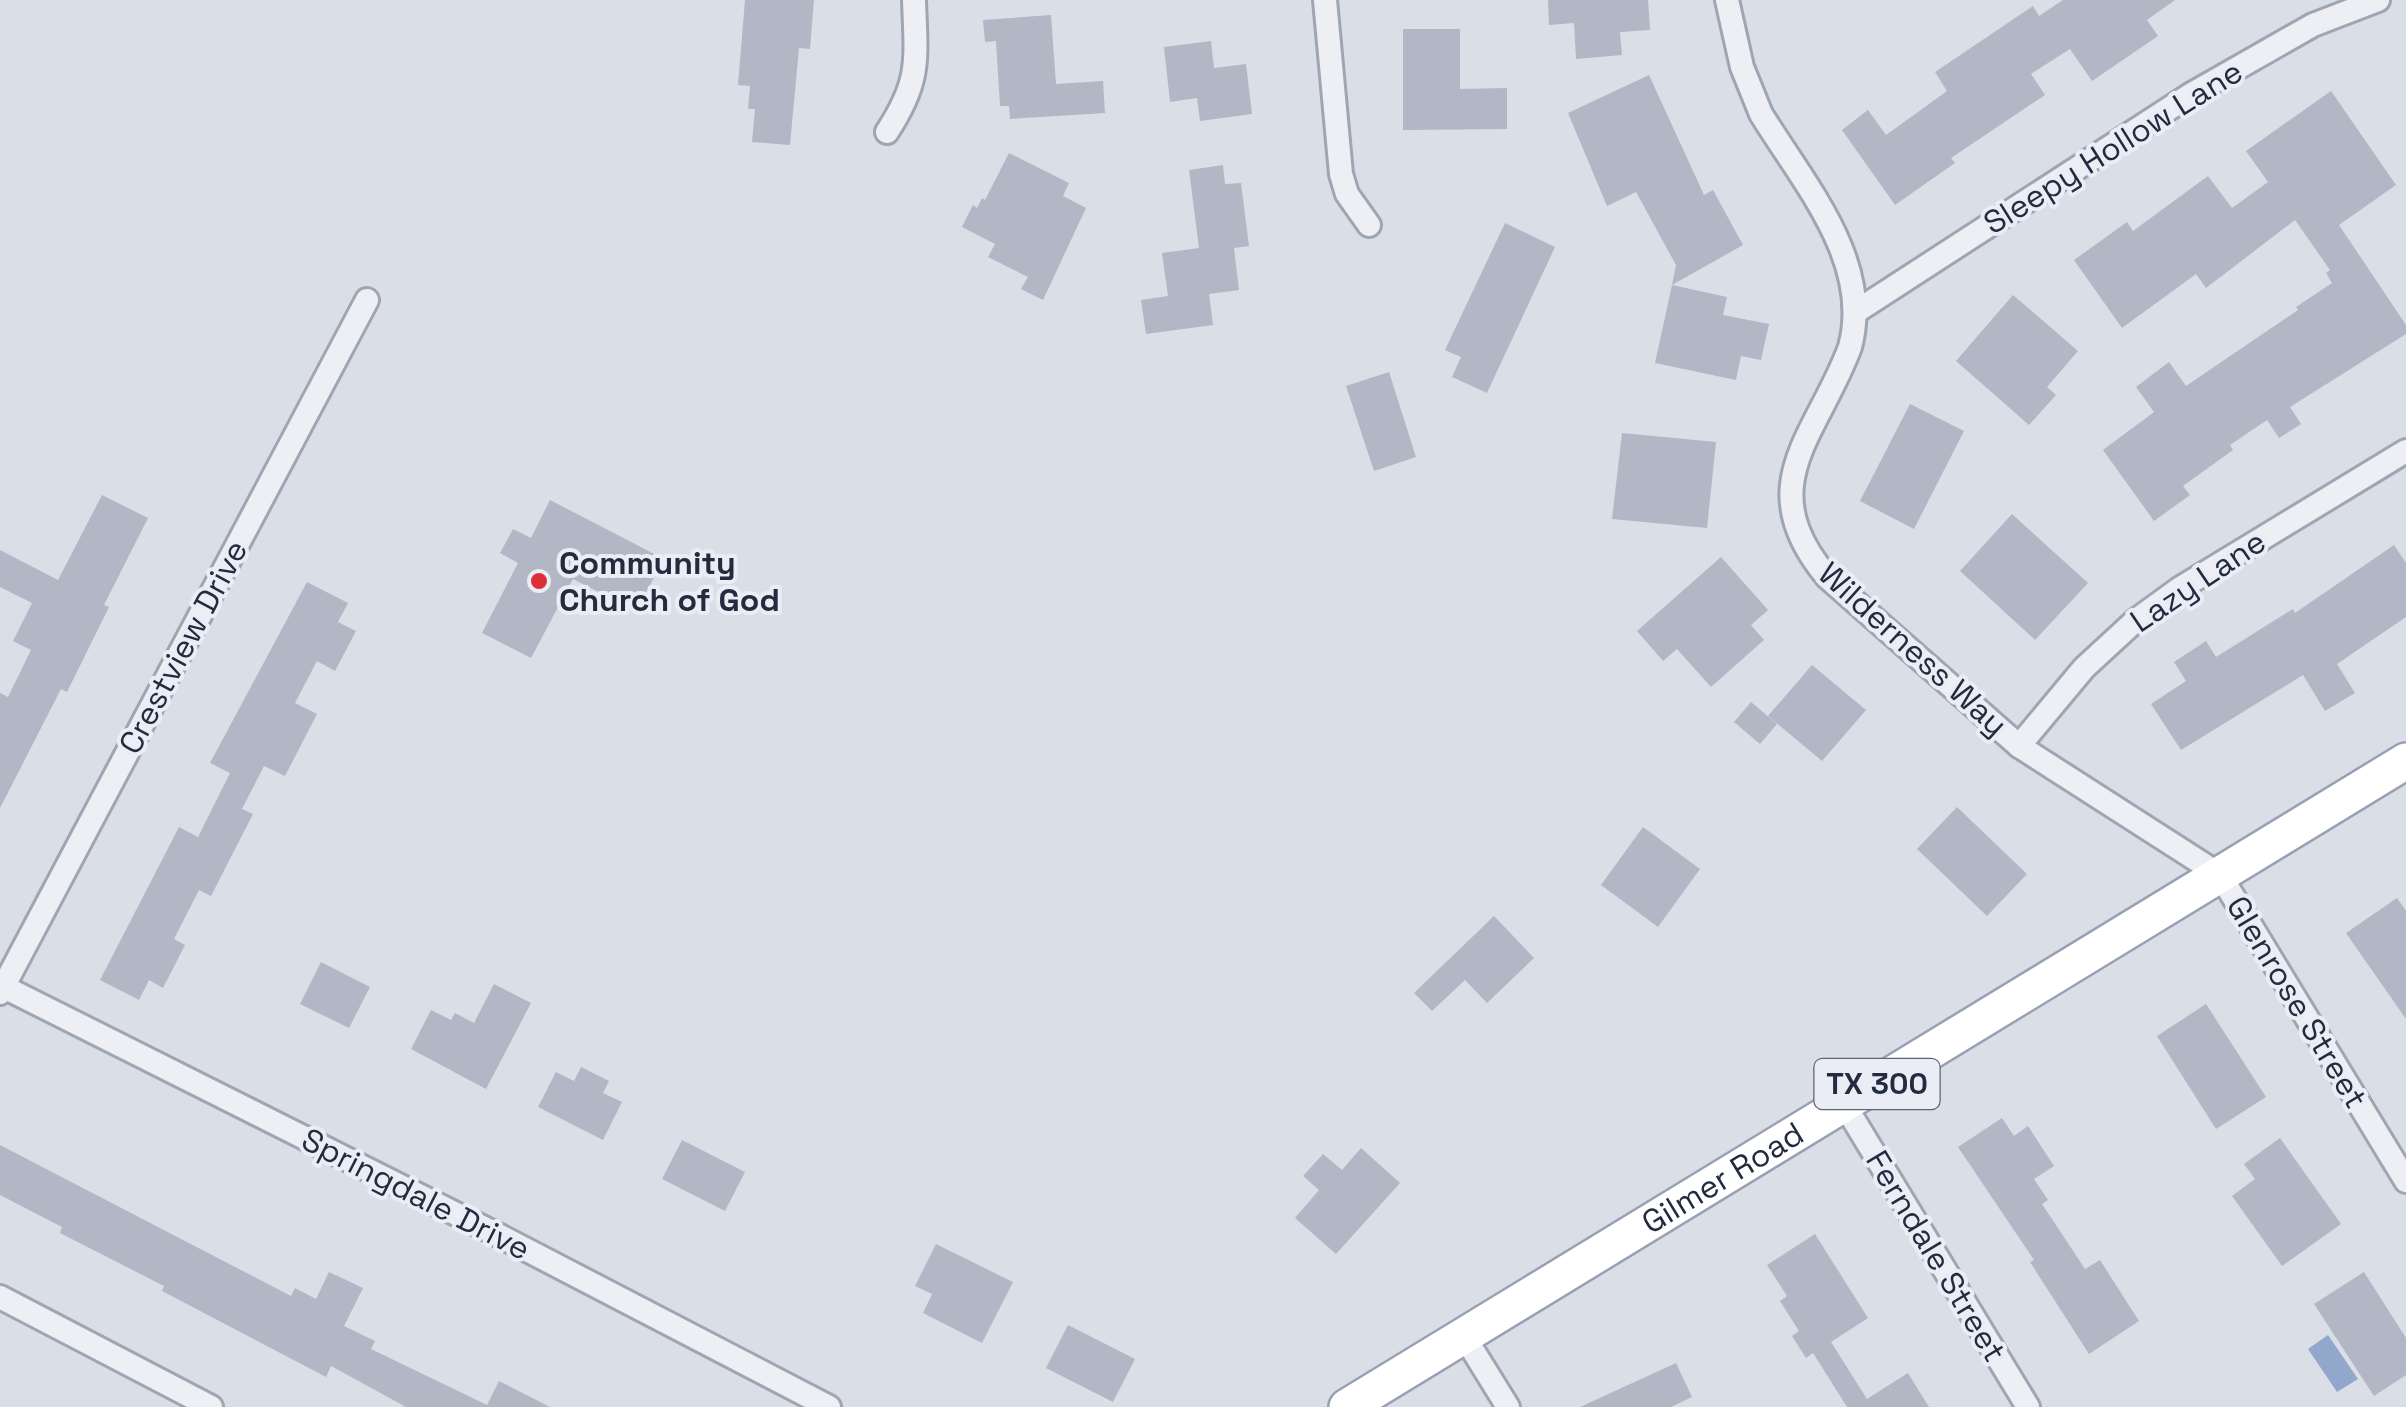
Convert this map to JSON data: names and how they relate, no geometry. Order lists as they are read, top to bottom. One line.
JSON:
{"streets":{"main road":["TX 300","Gilmer Road"],"street":["Sleepy Hollow Lane","Lazy Lane","Crestview Drive","Wilderness Way","Glenrose Street","Springdale Drive","Ferndale Street"]},"crossings":[["Sleepy Hollow Lane","Wilderness Way"],["Lazy Lane","Wilderness Way"],["Crestview Drive","Springdale Drive"],["Wilderness Way","Glenrose Street"],["Wilderness Way","Gilmer Road"],["Glenrose Street","Gilmer Road"],["Gilmer Road","Ferndale Street"]],"places":["Community Church of God"]}
